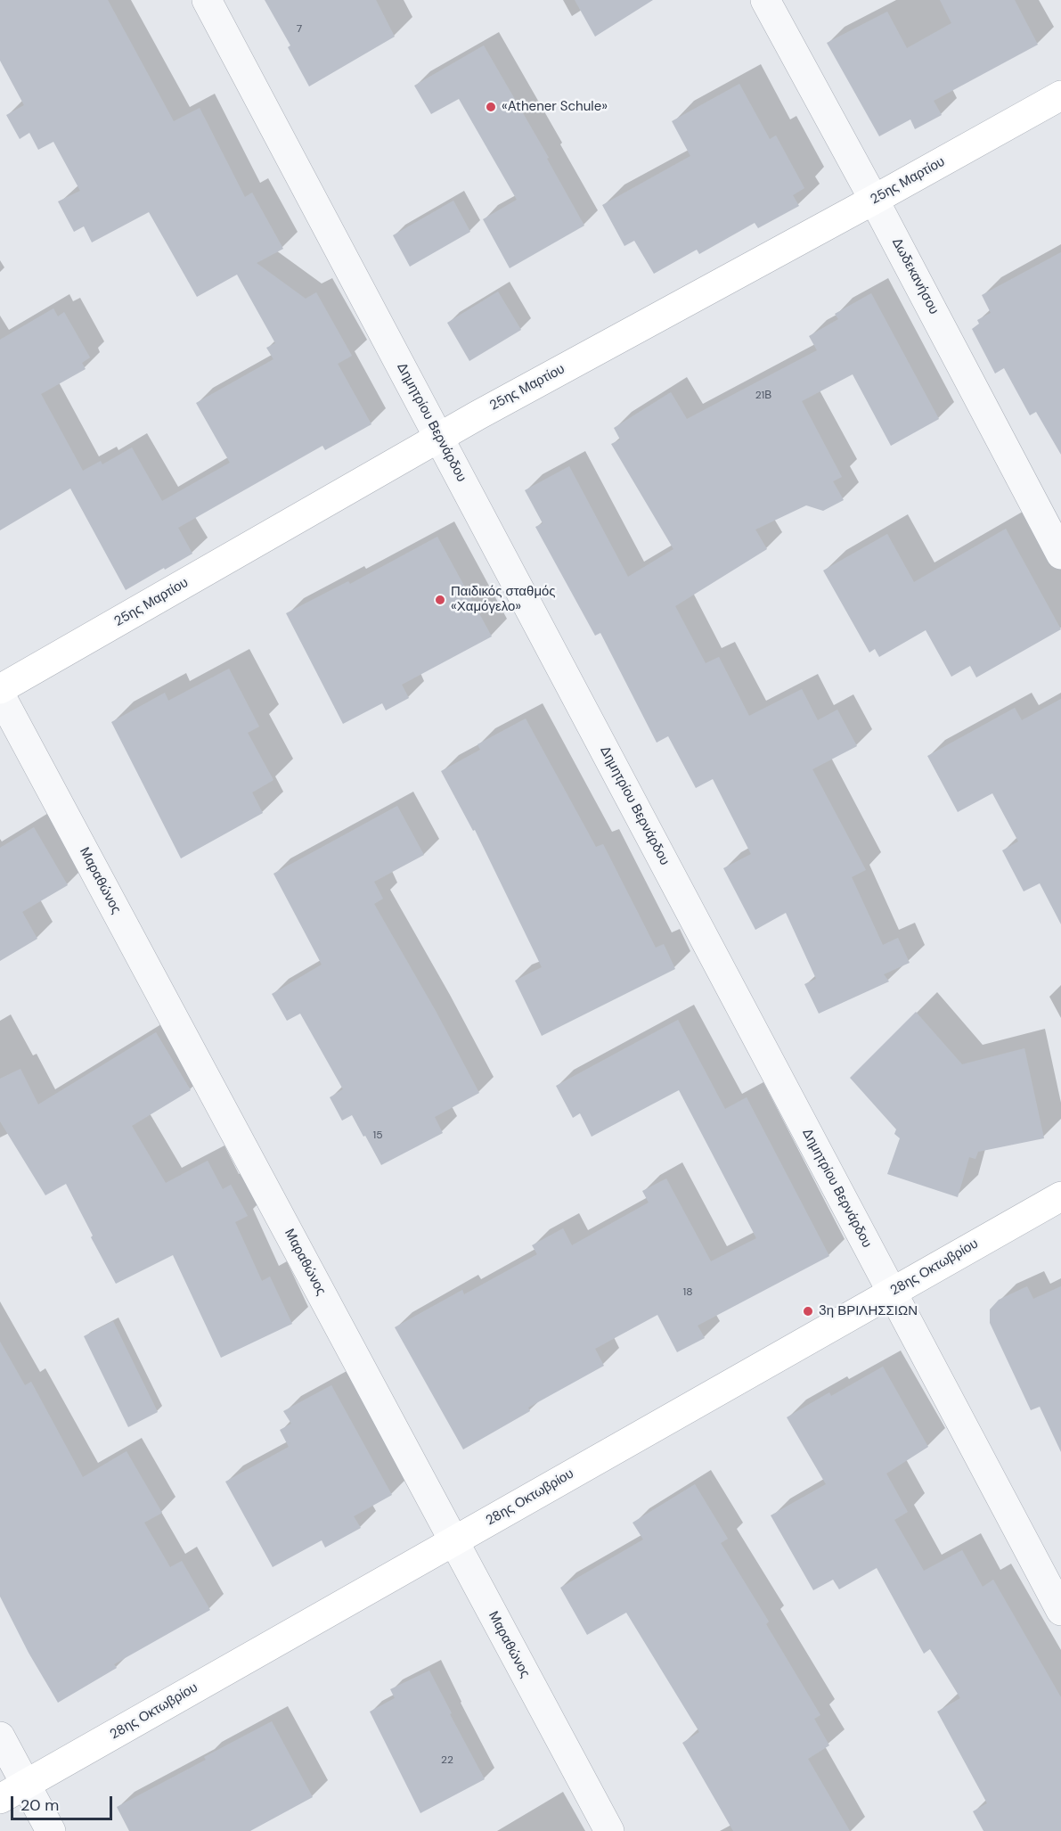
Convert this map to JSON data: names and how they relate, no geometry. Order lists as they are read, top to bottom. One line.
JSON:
{"streets":{"street":["25ης Μαρτίου","Δωδεκανήσου","Δημητρίου Βερνάρδου","Μαραθώνος","28ης Οκτωβρίου"]},"crossings":[["25ης Μαρτίου","Δωδεκανήσου"],["25ης Μαρτίου","Δημητρίου Βερνάρδου"],["Δημητρίου Βερνάρδου","28ης Οκτωβρίου"],["Μαραθώνος","28ης Οκτωβρίου"]],"places":["«Athener Schule»","Παιδικός σταθμός «Χαμόγελο»","3η ΒΡΙΛΗΣΣΙΩΝ"],"house_numbers":["7","21Β","15","18","22"],"scale_bar":"20 m"}
